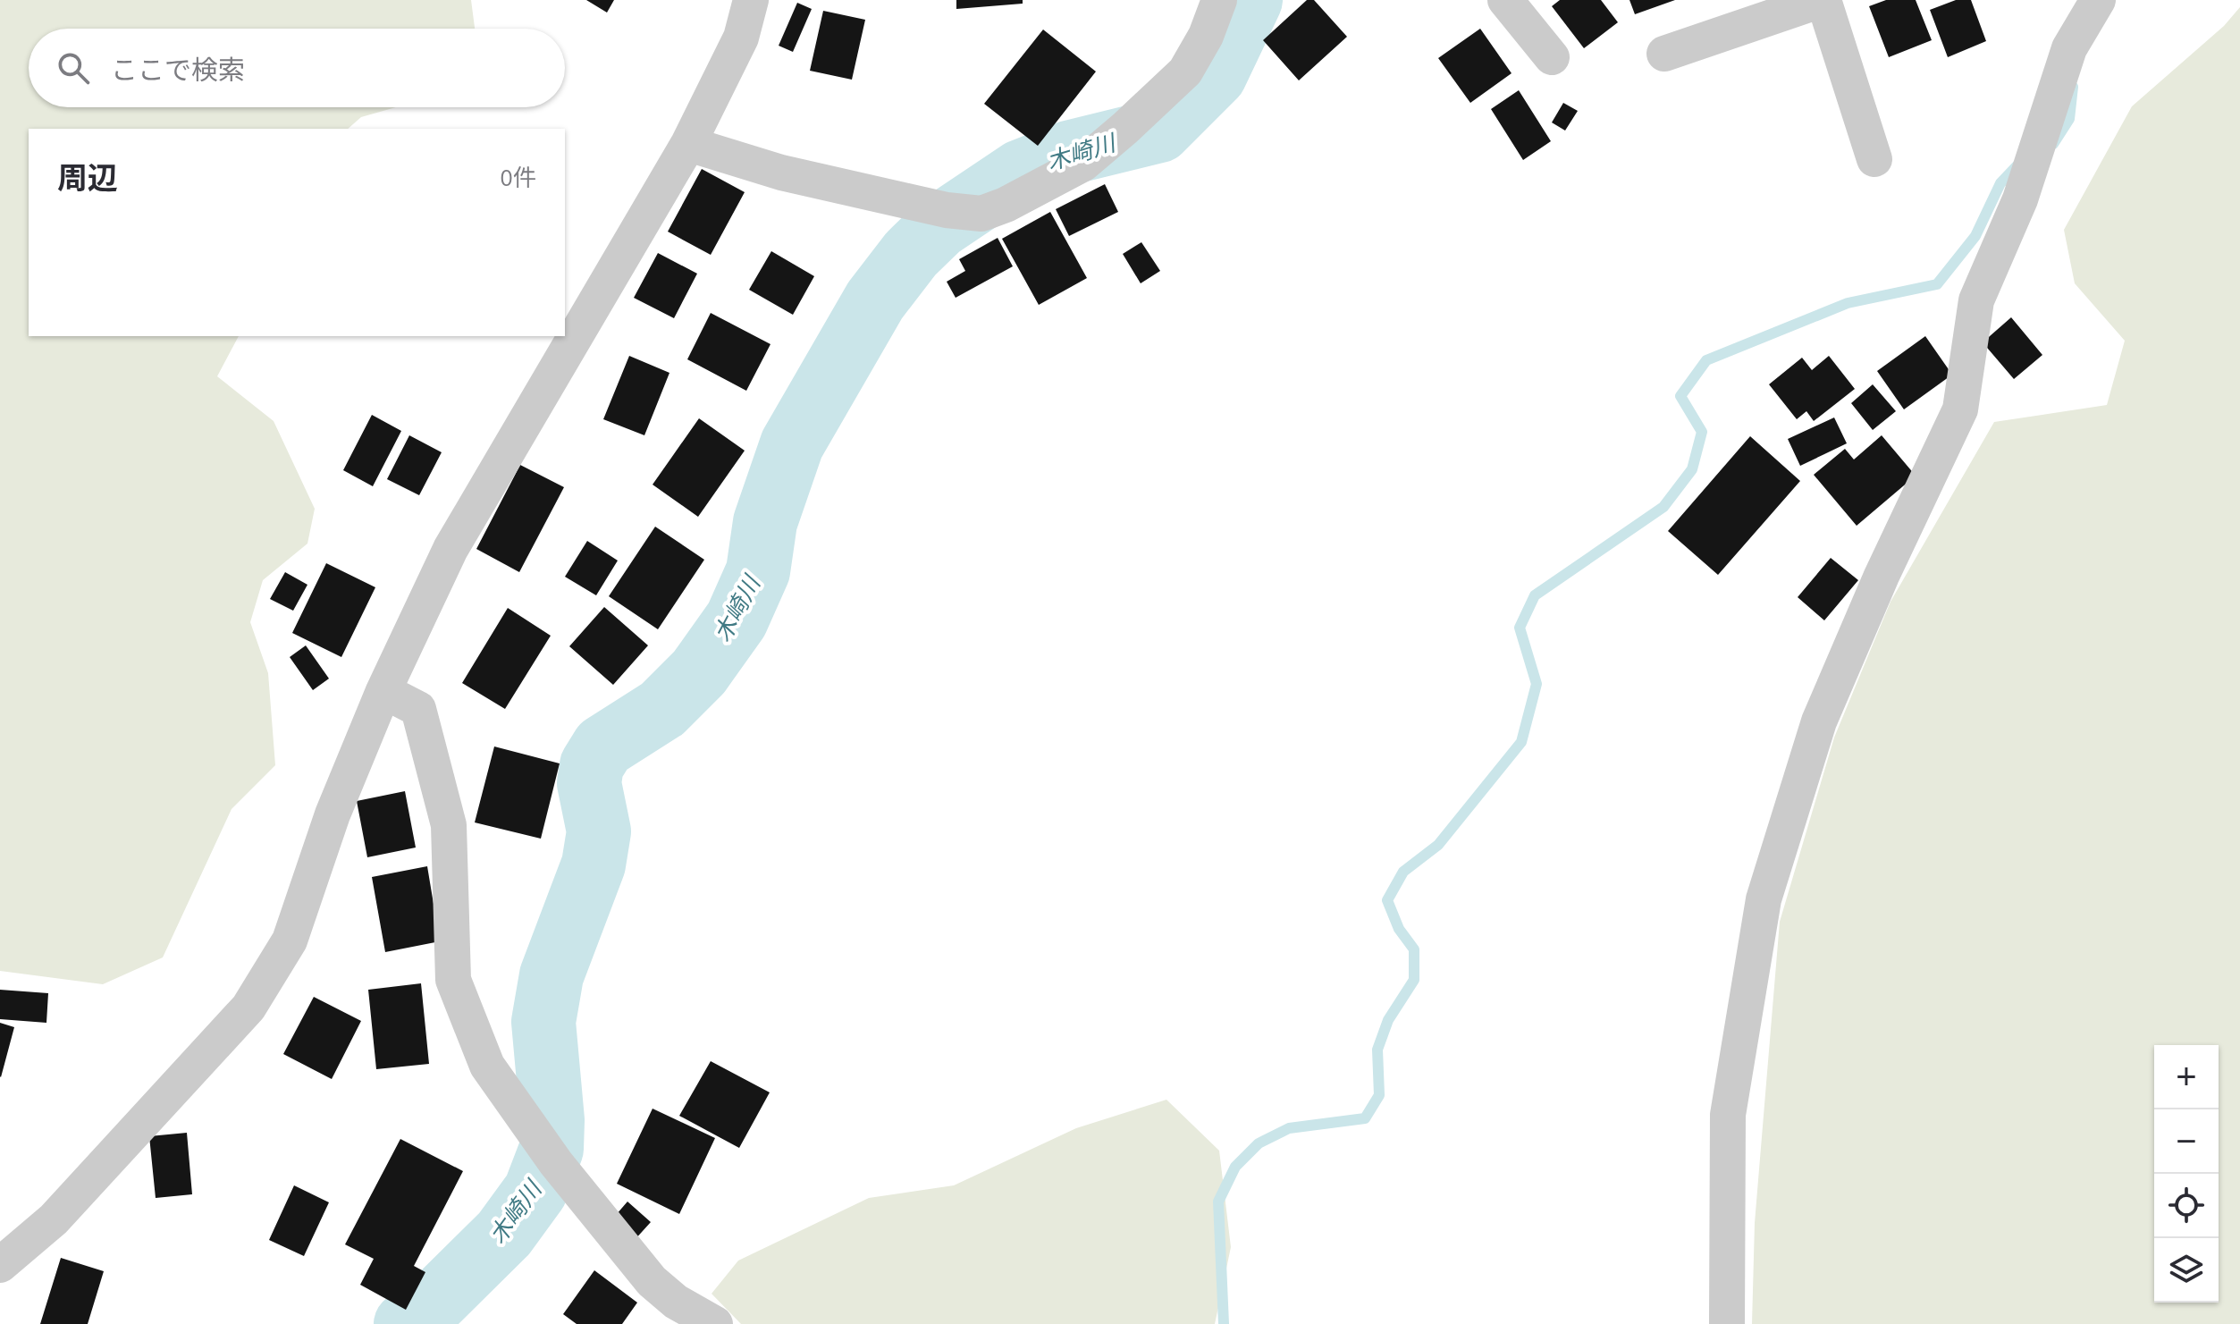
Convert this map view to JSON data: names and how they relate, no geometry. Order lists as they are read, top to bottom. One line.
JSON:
{"water":["木崎川"],"page":{"search":"ここで検索","heading":["周辺","0件"],"map_buttons":["+","−"]}}
